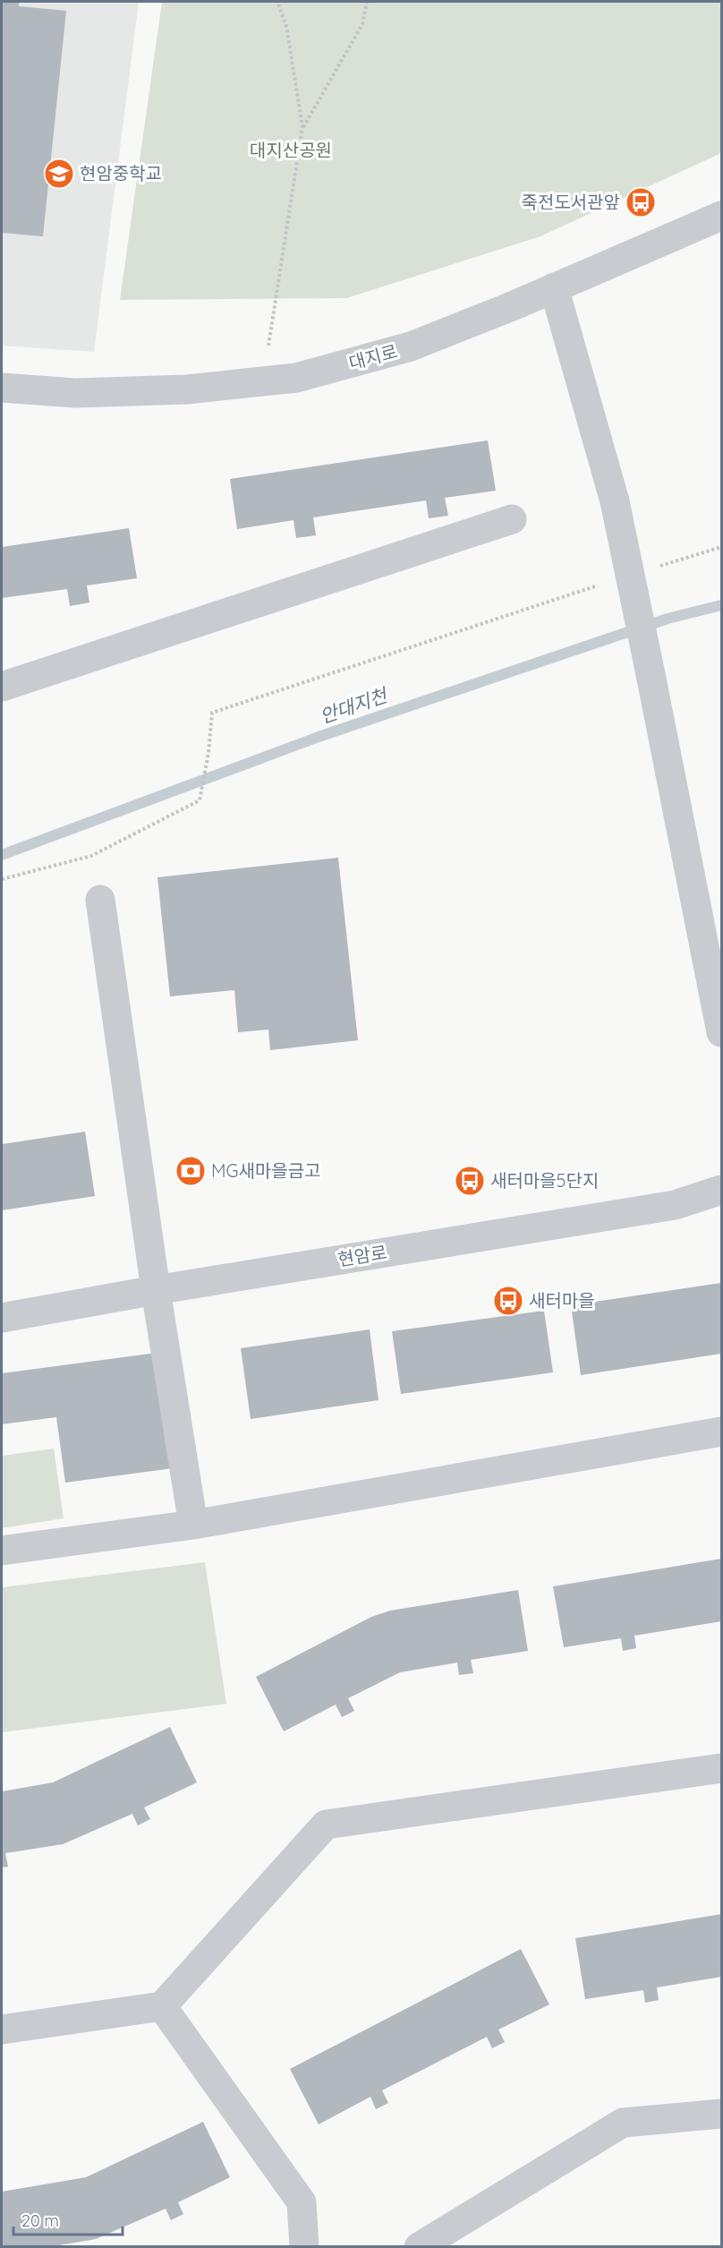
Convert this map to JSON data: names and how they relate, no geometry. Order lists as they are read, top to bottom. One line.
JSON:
{"streets":{"street":["대지로","현암로"]},"water":["안대지천"],"parks":["대지산공원"],"places":{"school or university":["현암중학교"],"bus stop":["죽전도서관앞","새터마을5단지","새터마을"],"bank":["MG새마을금고"]},"scale_bar":"20 m"}
